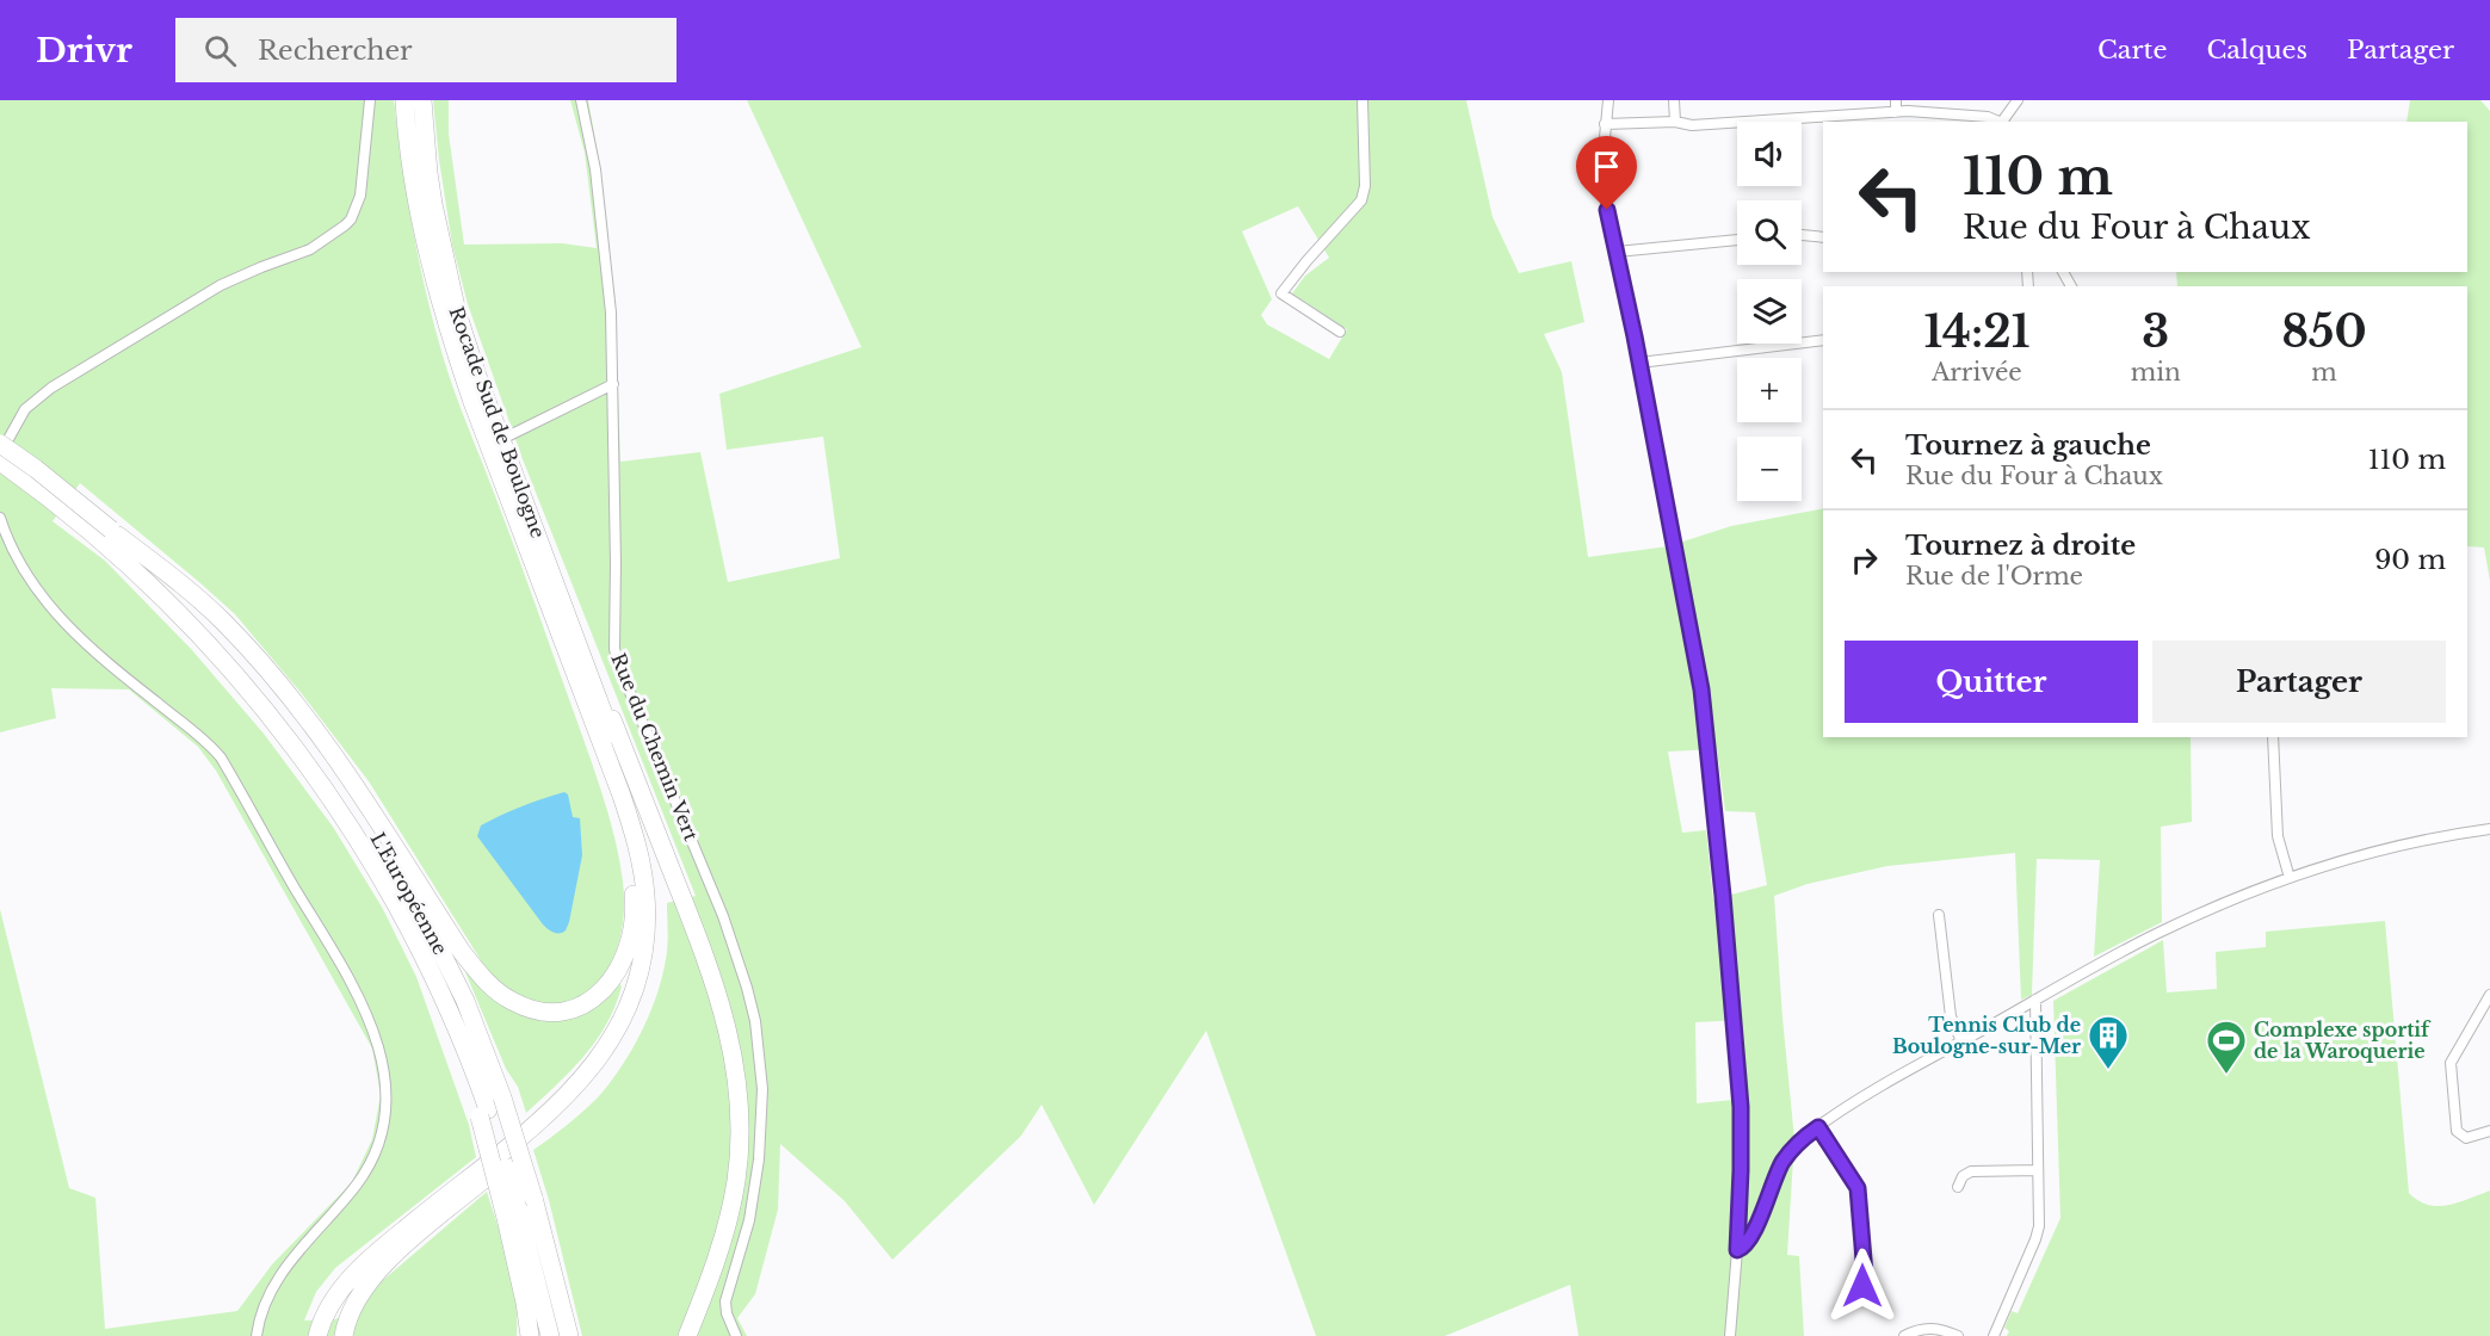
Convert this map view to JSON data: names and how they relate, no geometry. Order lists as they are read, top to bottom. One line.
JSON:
{"streets":{"highway":["Rocade Sud de Boulogne","L'Européenne"],"street":["Rue du Chemin Vert"]},"places":{"building":["Tennis Club de Boulogne-sur-Mer"],"sports":["Complexe sportif de la Waroquerie"]},"page":{"header":"Drivr","search":"Rechercher","nav":["Carte","Calques","Partager"],"map_buttons":["+","−"],"turn":["110 m","Rue du Four à Chaux"],"eta":["14:21","Arrivée","3","min","850","m"],"list":[{"name":"Tournez à gauche","note":"Rue du Four à Chaux","value":"110 m"},{"name":"Tournez à droite","note":"Rue de l'Orme","value":"90 m"}],"buttons":["Quitter","Partager"]}}
